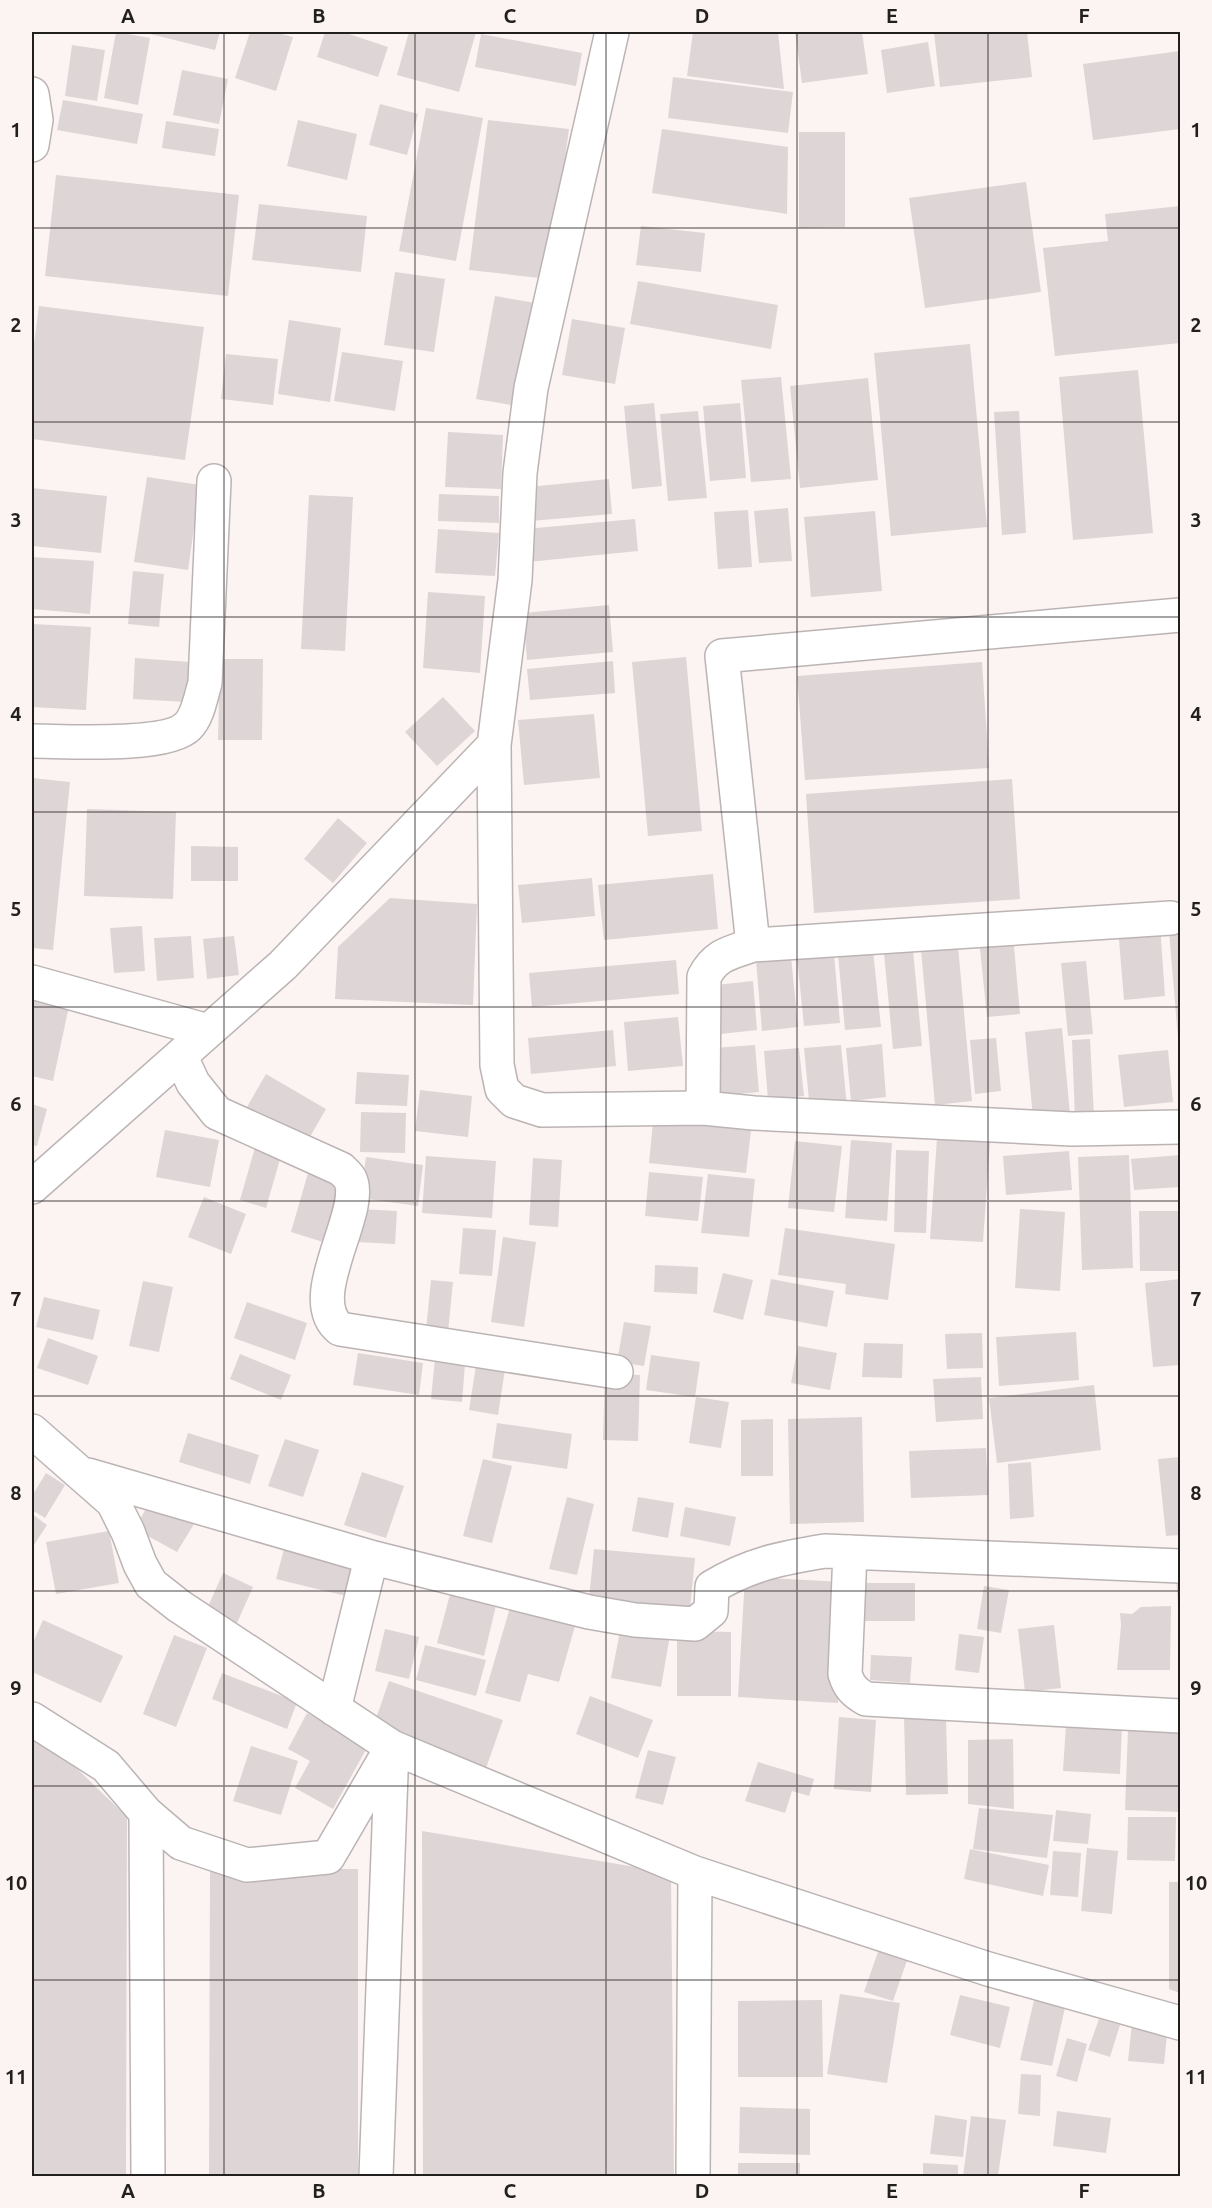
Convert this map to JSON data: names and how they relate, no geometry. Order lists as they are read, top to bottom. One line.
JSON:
{"grid":{"columns":["A","B","C","D","E","F"],"rows":["1","2","3","4","5","6","7","8","9","10","11"]}}
